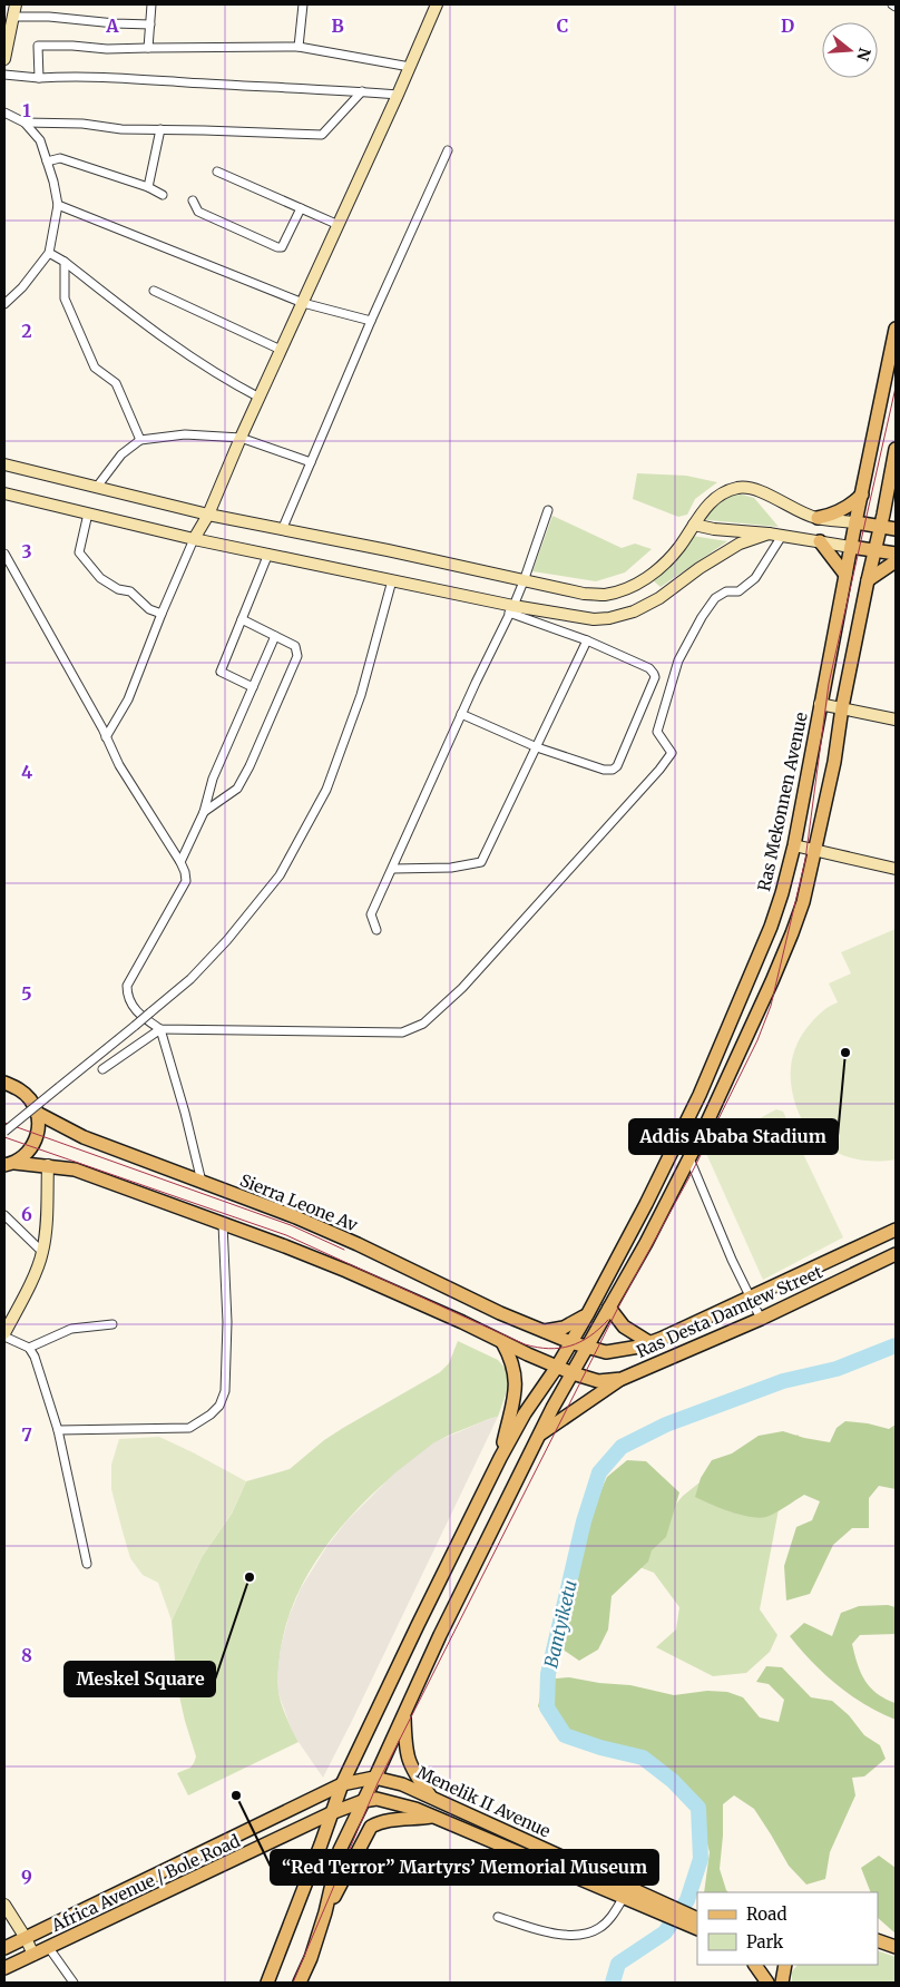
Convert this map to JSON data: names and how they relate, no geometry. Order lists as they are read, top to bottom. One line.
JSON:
{"streets":{"main road":["Ras Mekonnen Avenue","Sierra Leone Av","Ras Desta Damtew Street","Menelik II Avenue","Africa Avenue / Bole Road"]},"crossings":[["Ras Mekonnen Avenue","Sierra Leone Av"],["Ras Mekonnen Avenue","Ras Desta Damtew Street"],["Sierra Leone Av","Ras Desta Damtew Street"],["Menelik II Avenue","Africa Avenue / Bole Road"]],"water":["Bantyiketu"],"places":["Addis Ababa Stadium","Meskel Square","“Red Terror” Martyrs’ Memorial Museum"],"legend":["Road","Park"],"north":"right","grid":{"columns":["A","B","C","D"],"rows":["1","2","3","4","5","6","7","8","9"]}}
